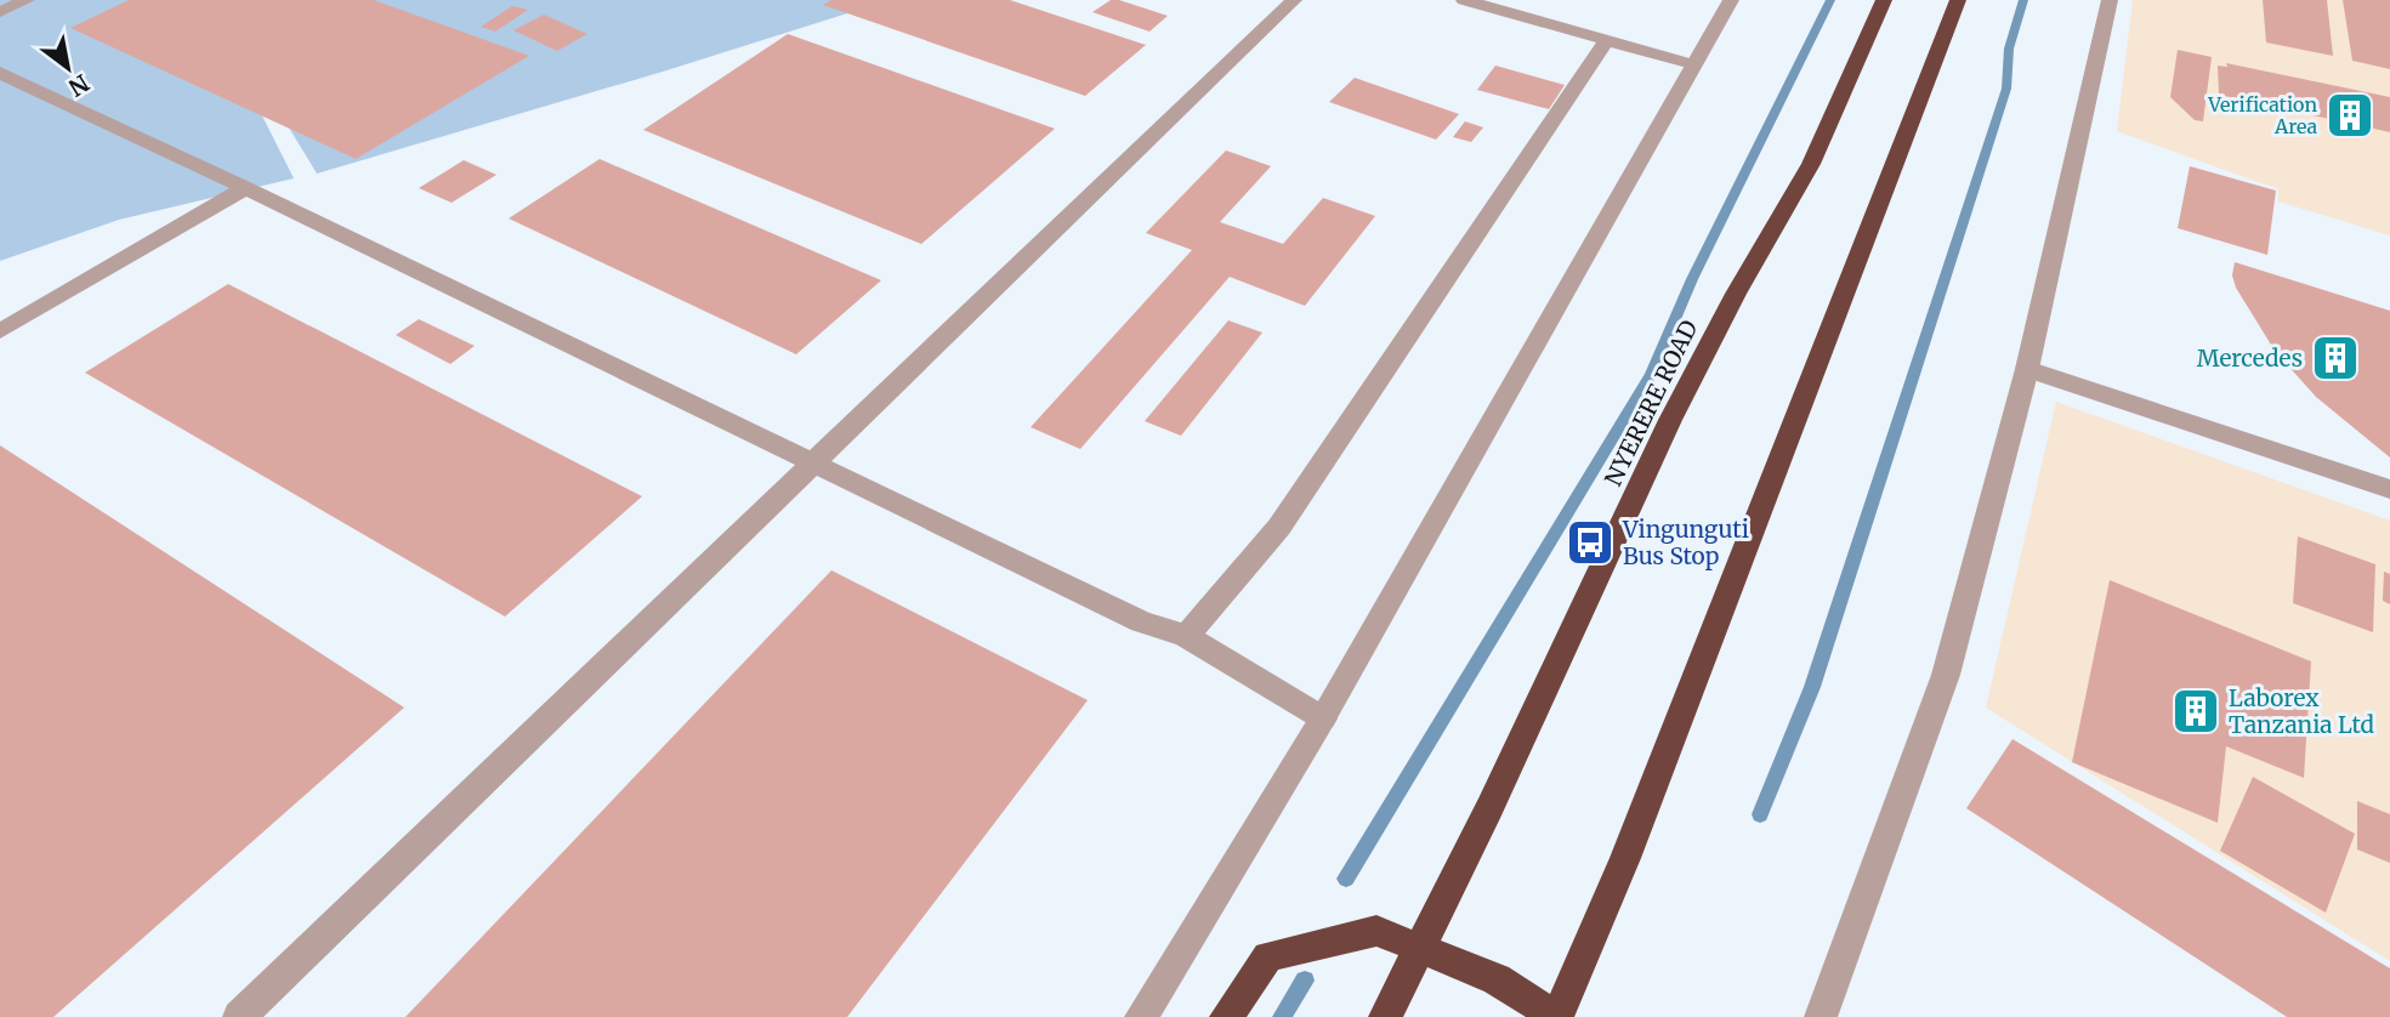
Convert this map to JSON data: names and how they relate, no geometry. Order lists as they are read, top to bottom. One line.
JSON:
{"streets":{"highway":["NYERERE ROAD"]},"places":{"building":["Verification Area","Mercedes","Laborex Tanzania Ltd"],"bus stop":["Vingunguti Bus Stop"]},"north":"bottom right"}
